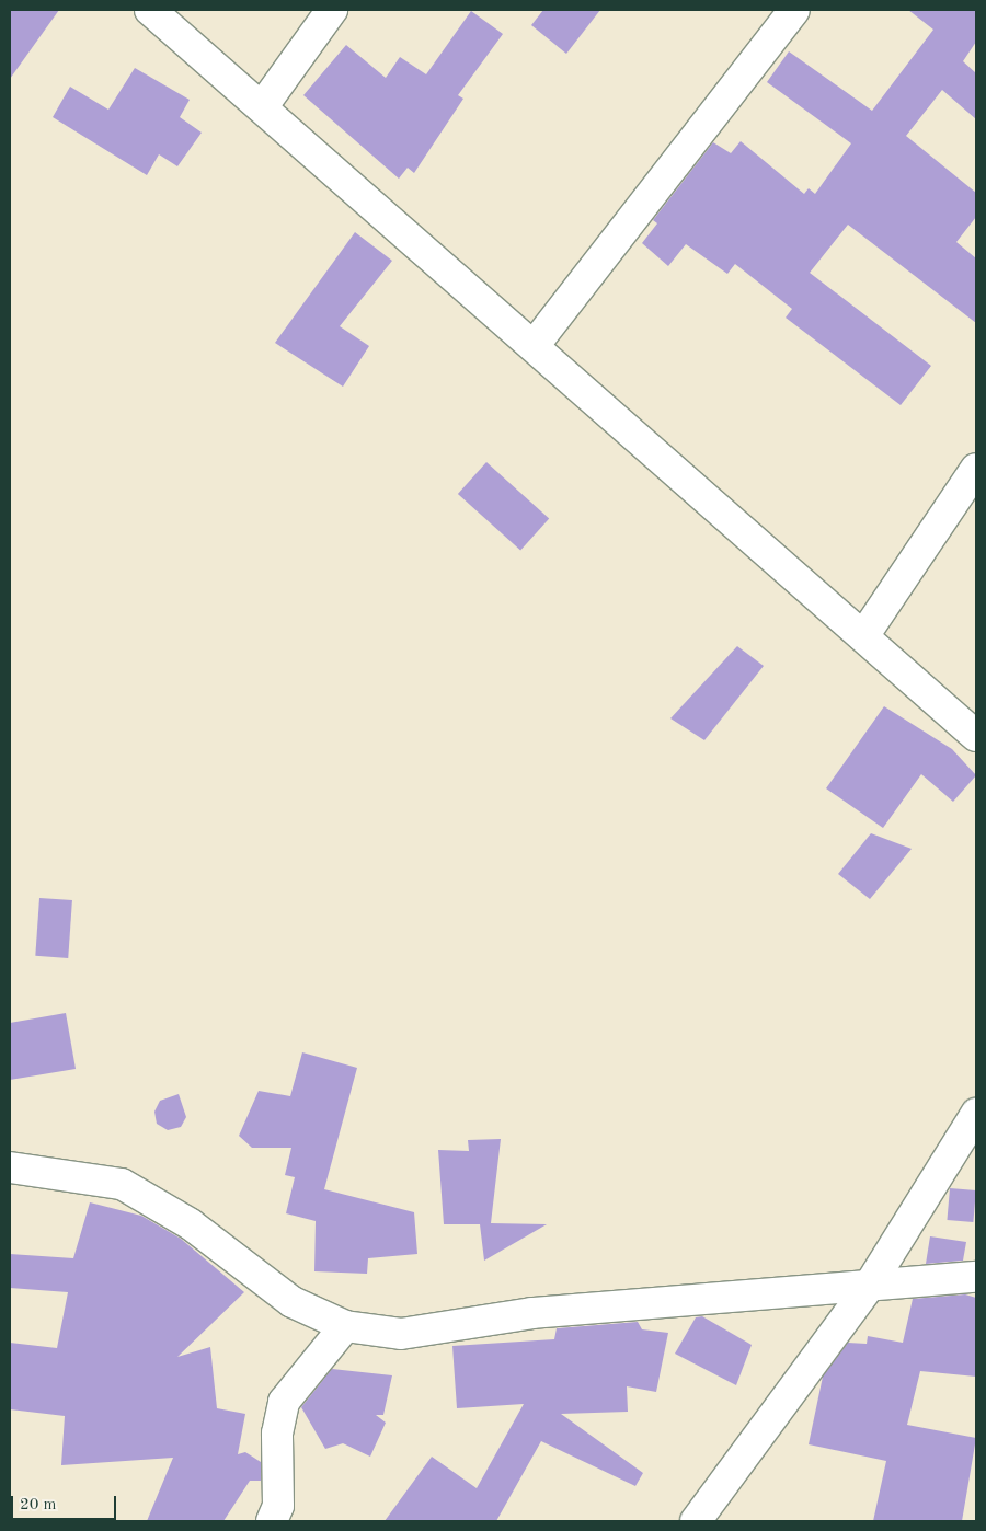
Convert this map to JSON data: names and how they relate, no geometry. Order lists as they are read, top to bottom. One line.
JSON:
{"scale_bar":"20 m"}
